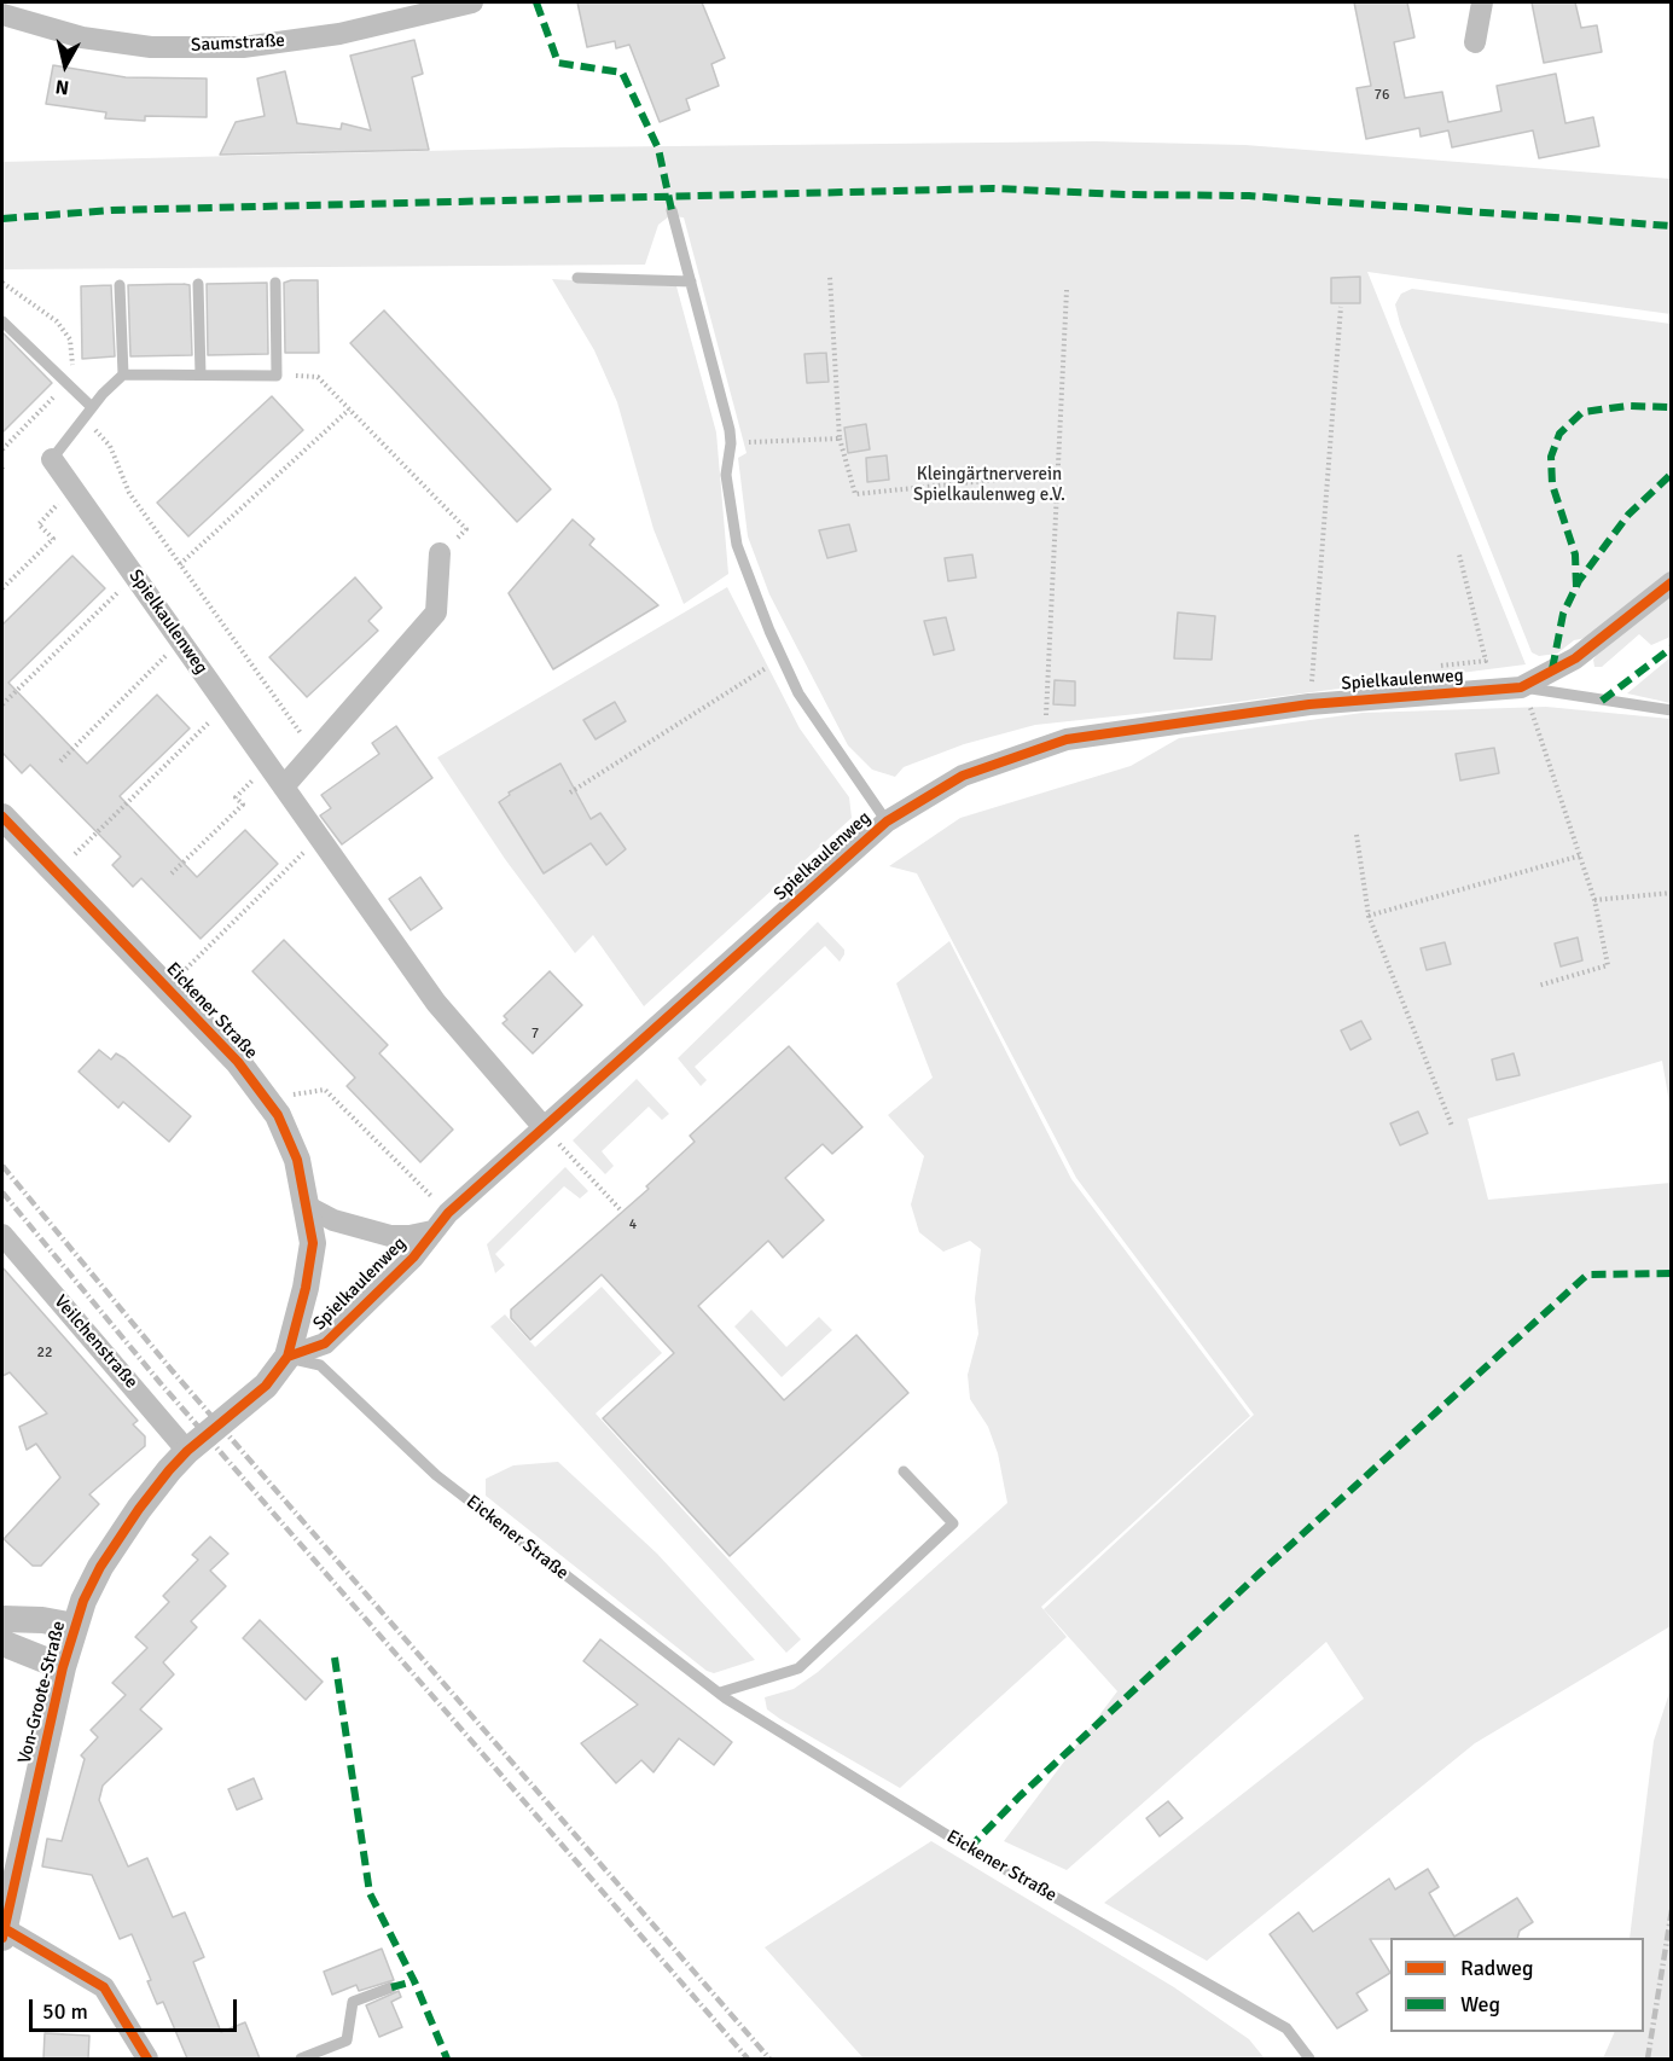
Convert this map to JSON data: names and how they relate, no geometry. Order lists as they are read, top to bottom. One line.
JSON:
{"streets":{"street":["Saumstraße","Spielkaulenweg","Eickener Straße","Veilchenstraße","Von-Groote-Straße"]},"crossings":[["Spielkaulenweg","Eickener Straße"],["Spielkaulenweg","Von-Groote-Straße"],["Eickener Straße","Von-Groote-Straße"],["Veilchenstraße","Von-Groote-Straße"]],"parks":["Kleingärtnerverein Spielkaulenweg e.V."],"house_numbers":["76","7","4","22"],"legend":["Radweg","Weg"],"scale_bar":"50 m","north":"bottom"}
